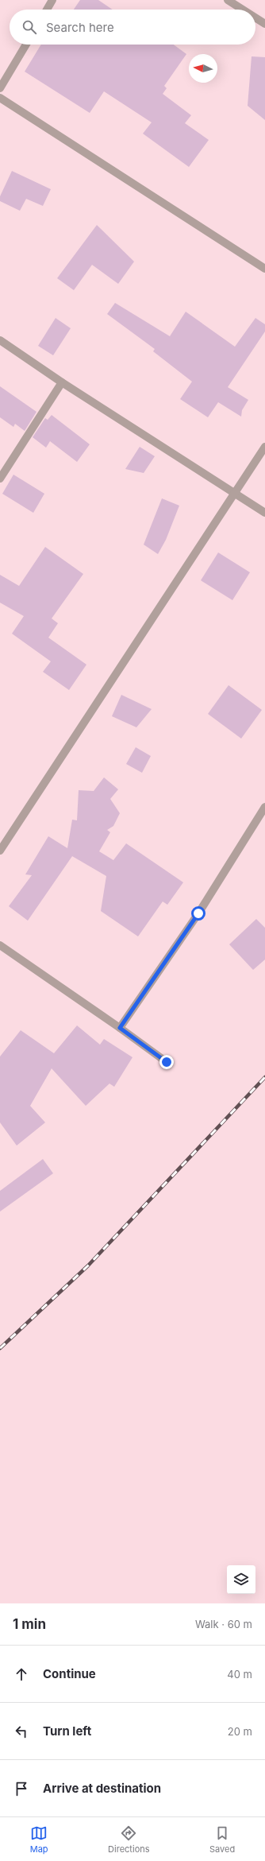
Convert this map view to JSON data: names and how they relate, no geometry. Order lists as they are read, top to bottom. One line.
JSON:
{"north":"left","page":{"search":"Search here","heading":["1 min","Walk · 60 m"],"list":[["Continue","40 m"],["Turn left","20 m"],"Arrive at destination"],"nav":["Map","Directions","Saved"]}}
